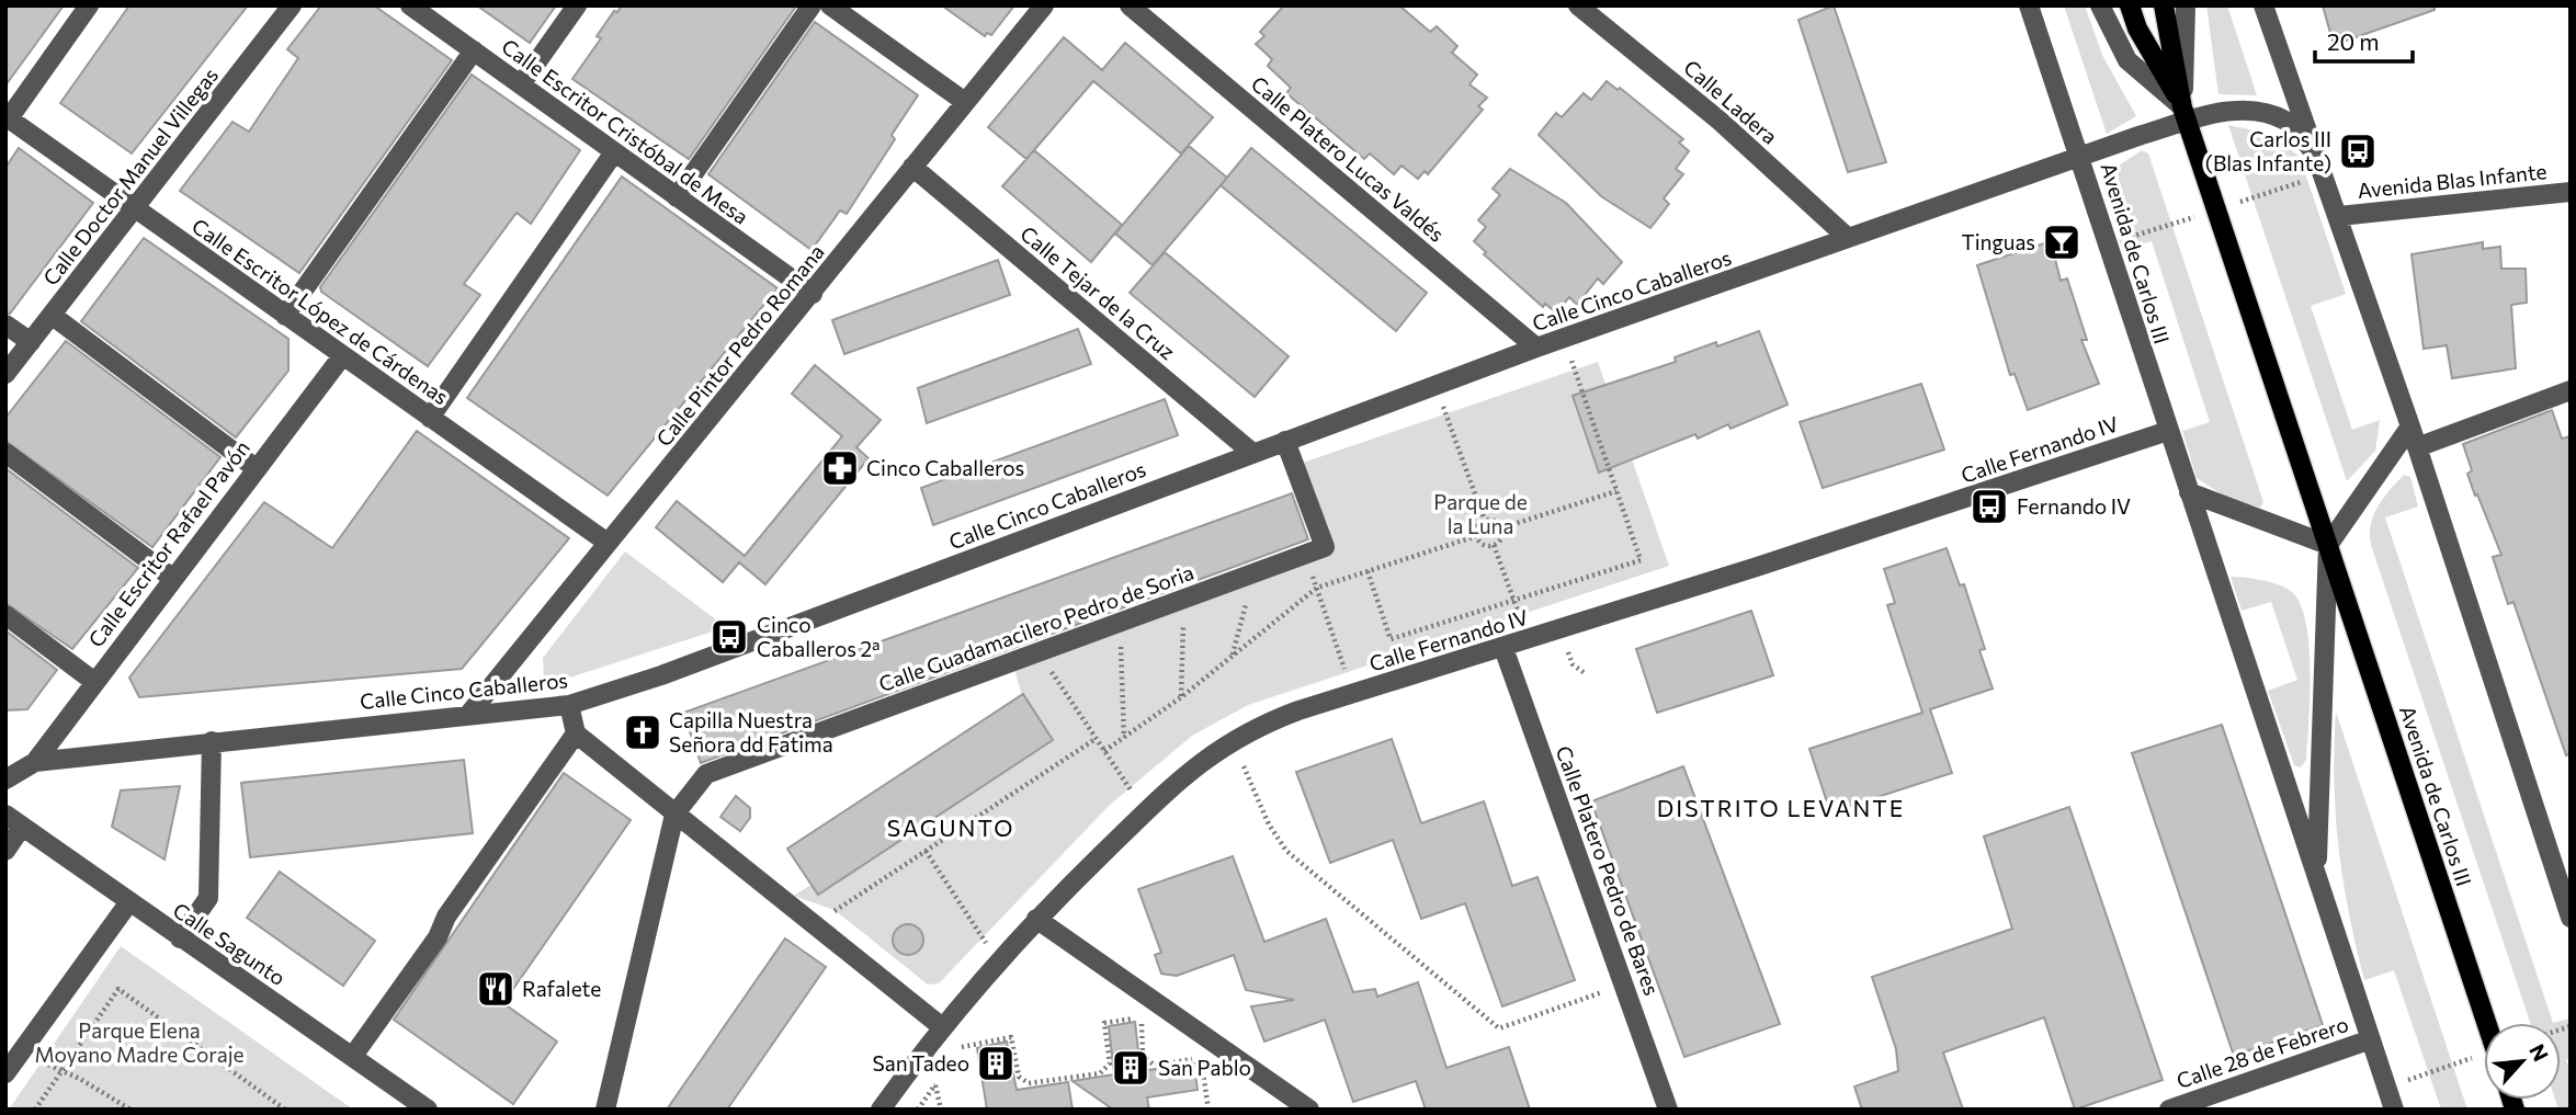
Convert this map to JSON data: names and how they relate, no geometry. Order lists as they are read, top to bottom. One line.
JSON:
{"streets":{"main road":["Avenida de Carlos III"],"street":["Calle Ladera","Calle Escritor Cristóbal de Mesa","Calle Platero Lucas Valdés","Calle Doctor Manuel Villegas","Avenida Blas Infante","Calle Cinco Caballeros","Calle Tejar de la Cruz","Calle Escritor López de Cárdenas","Calle Pintor Pedro Romana","Calle Fernando IV","Calle Escritor Rafael Pavón","Calle Guadamacilero Pedro de Soria","Calle Platero Pedro de Bares","Calle Sagunto","Calle 28 de Febrero"]},"crossings":[["Calle Ladera","Calle Cinco Caballeros"],["Calle Escritor Cristóbal de Mesa","Calle Pintor Pedro Romana"],["Calle Platero Lucas Valdés","Calle Cinco Caballeros"],["Calle Doctor Manuel Villegas","Calle Escritor López de Cárdenas"],["Avenida Blas Infante","Avenida de Carlos III"],["Avenida de Carlos III","Calle Cinco Caballeros"],["Avenida de Carlos III","Calle Fernando IV"],["Avenida de Carlos III","Calle 28 de Febrero"],["Calle Cinco Caballeros","Calle Tejar de la Cruz"],["Calle Cinco Caballeros","Calle Pintor Pedro Romana"],["Calle Cinco Caballeros","Calle Escritor Rafael Pavón"],["Calle Tejar de la Cruz","Calle Pintor Pedro Romana"],["Calle Escritor López de Cárdenas","Calle Pintor Pedro Romana"],["Calle Escritor López de Cárdenas","Calle Escritor Rafael Pavón"],["Calle Fernando IV","Calle Platero Pedro de Bares"]],"districts":["DISTRITO LEVANTE","SAGUNTO"],"parks":["Parque de la Luna","Parque Elena Moyano Madre Coraje"],"places":{"bus stop":["Carlos III (Blas Infante)","Fernando IV","Cinco Caballeros 2ª"],"bar":["Tinguas"],"pharmacy":["Cinco Caballeros"],"church":["Capilla Nuestra Señora dd Fatima"],"restaurant":["Rafalete"],"building":["San Tadeo","San Pablo"]},"scale_bar":"20 m","north":"top right"}
